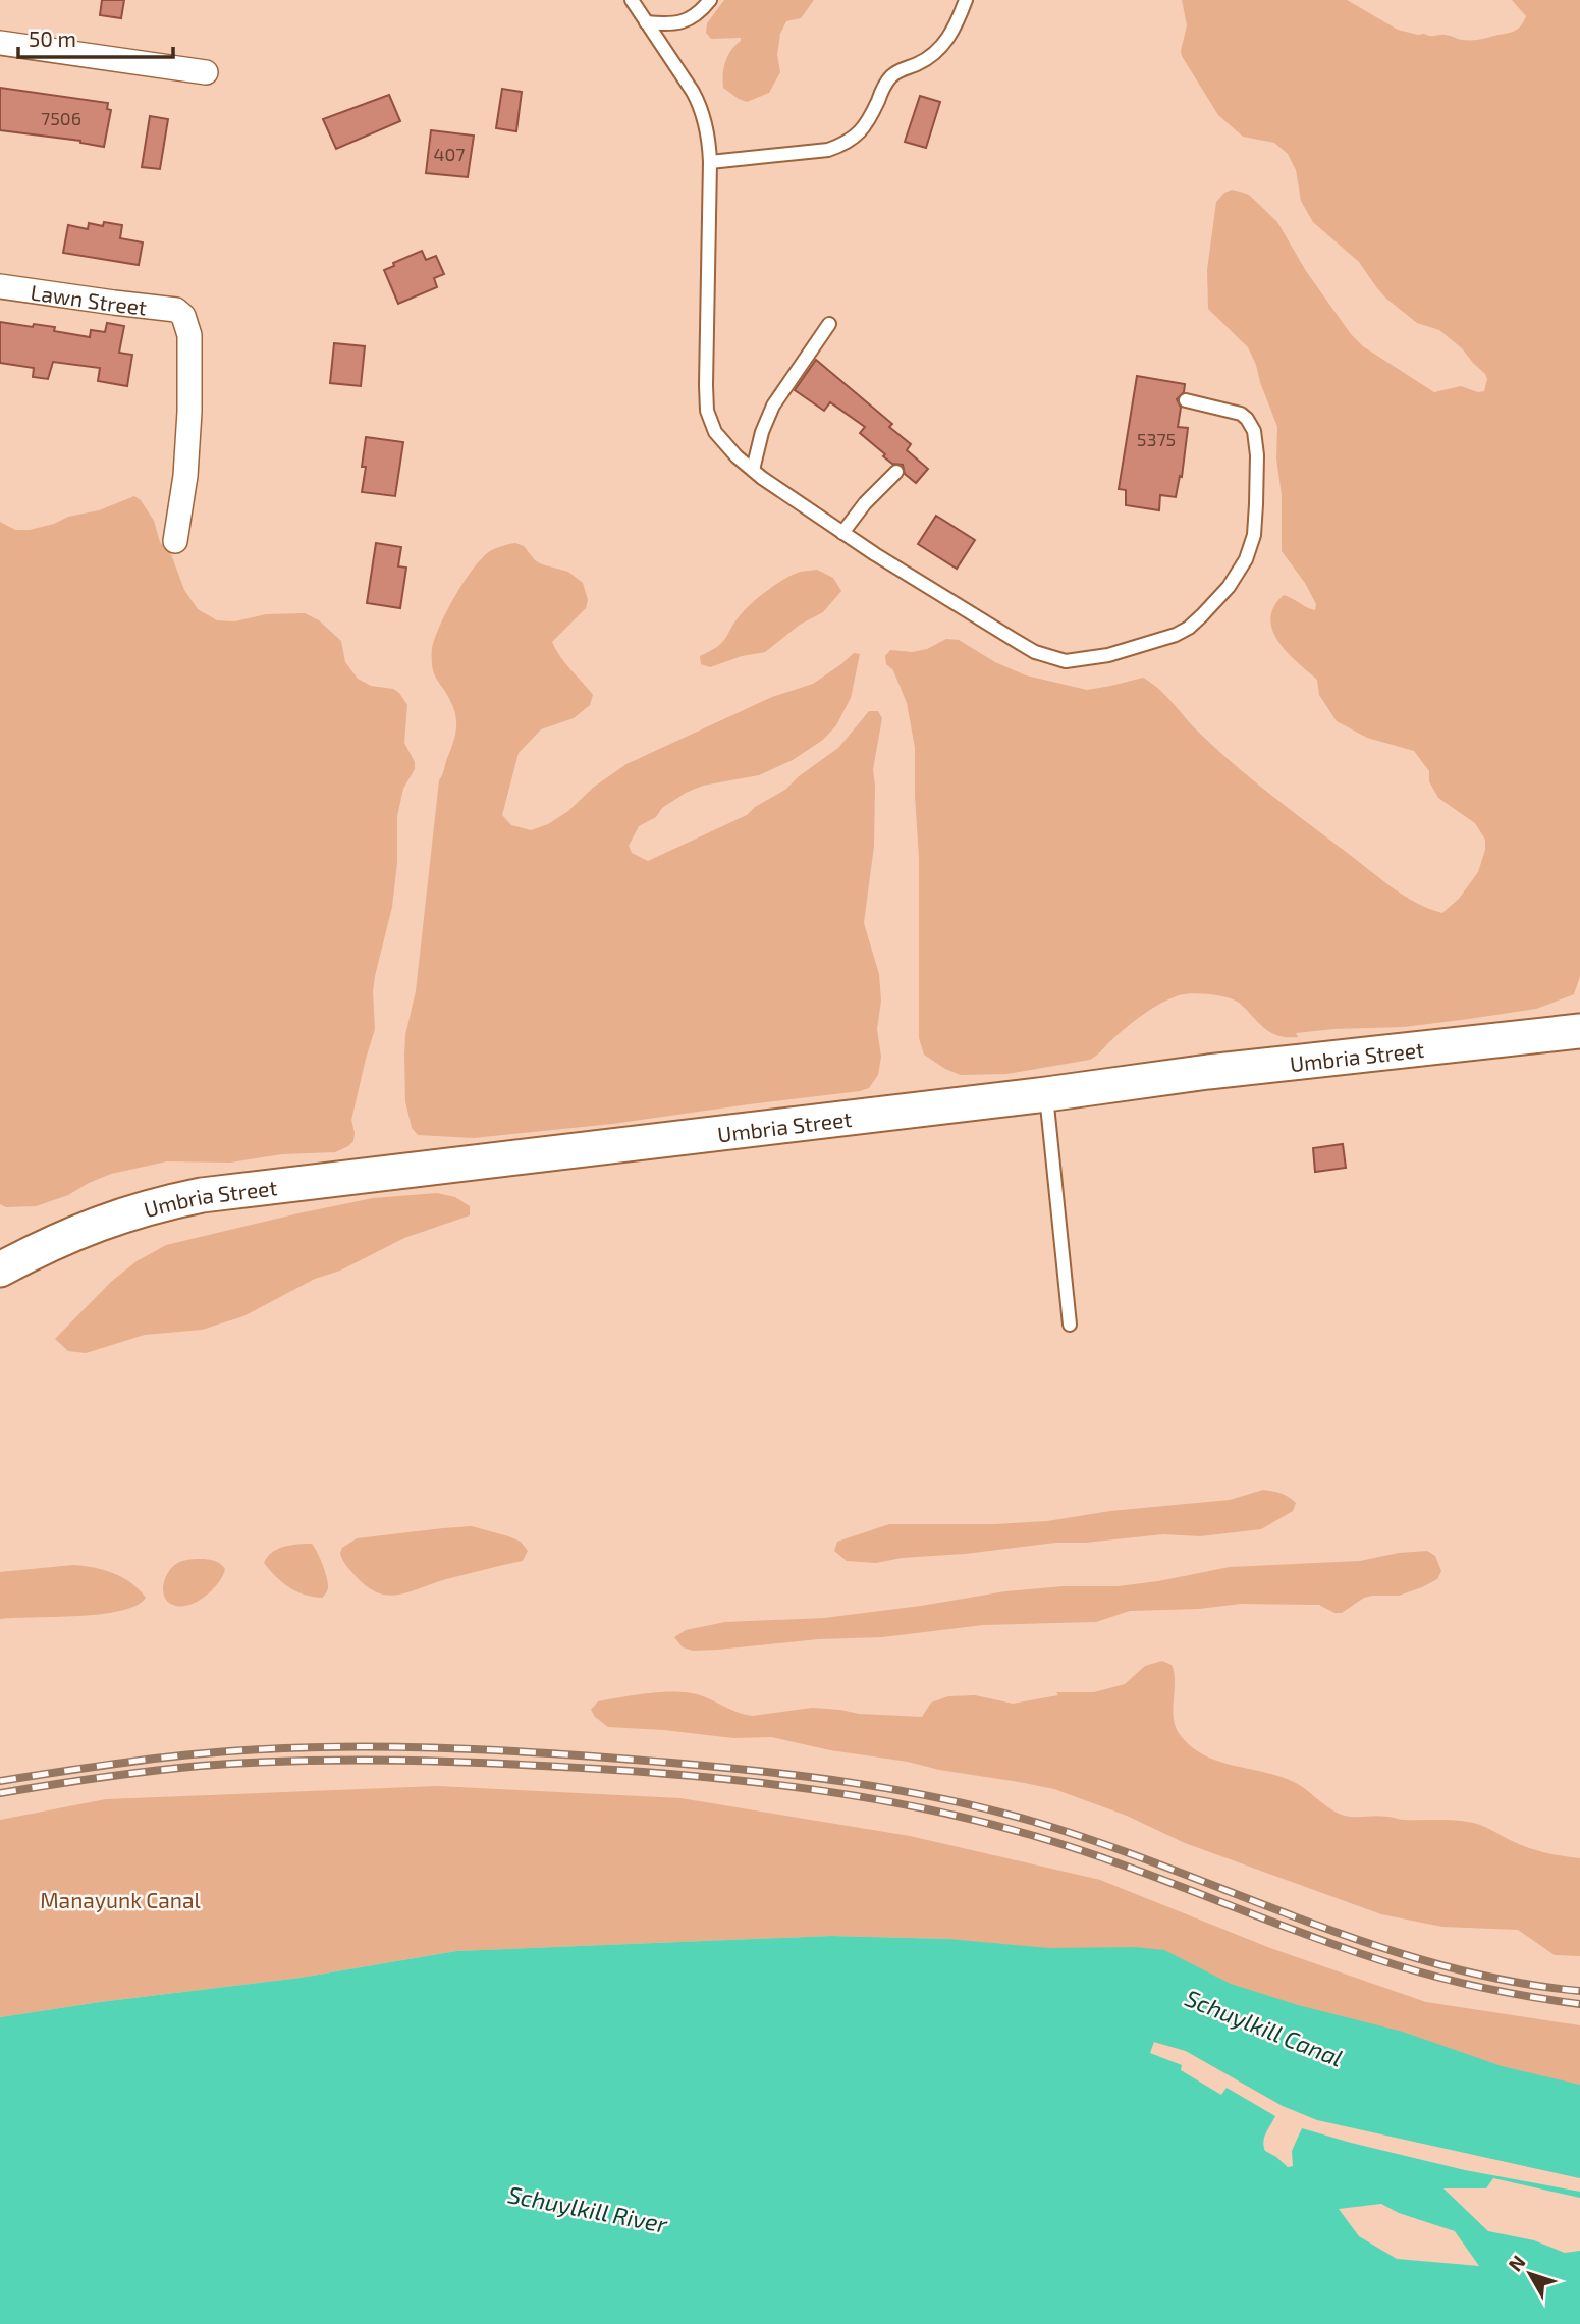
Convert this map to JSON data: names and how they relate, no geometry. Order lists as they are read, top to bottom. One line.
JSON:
{"streets":{"main road":["Umbria Street"],"street":["Lawn Street"]},"water":["Schuylkill Canal","Schuylkill River"],"parks":["Manayunk Canal"],"house_numbers":["7506","407","5375"],"scale_bar":"50 m","north":"top left"}
